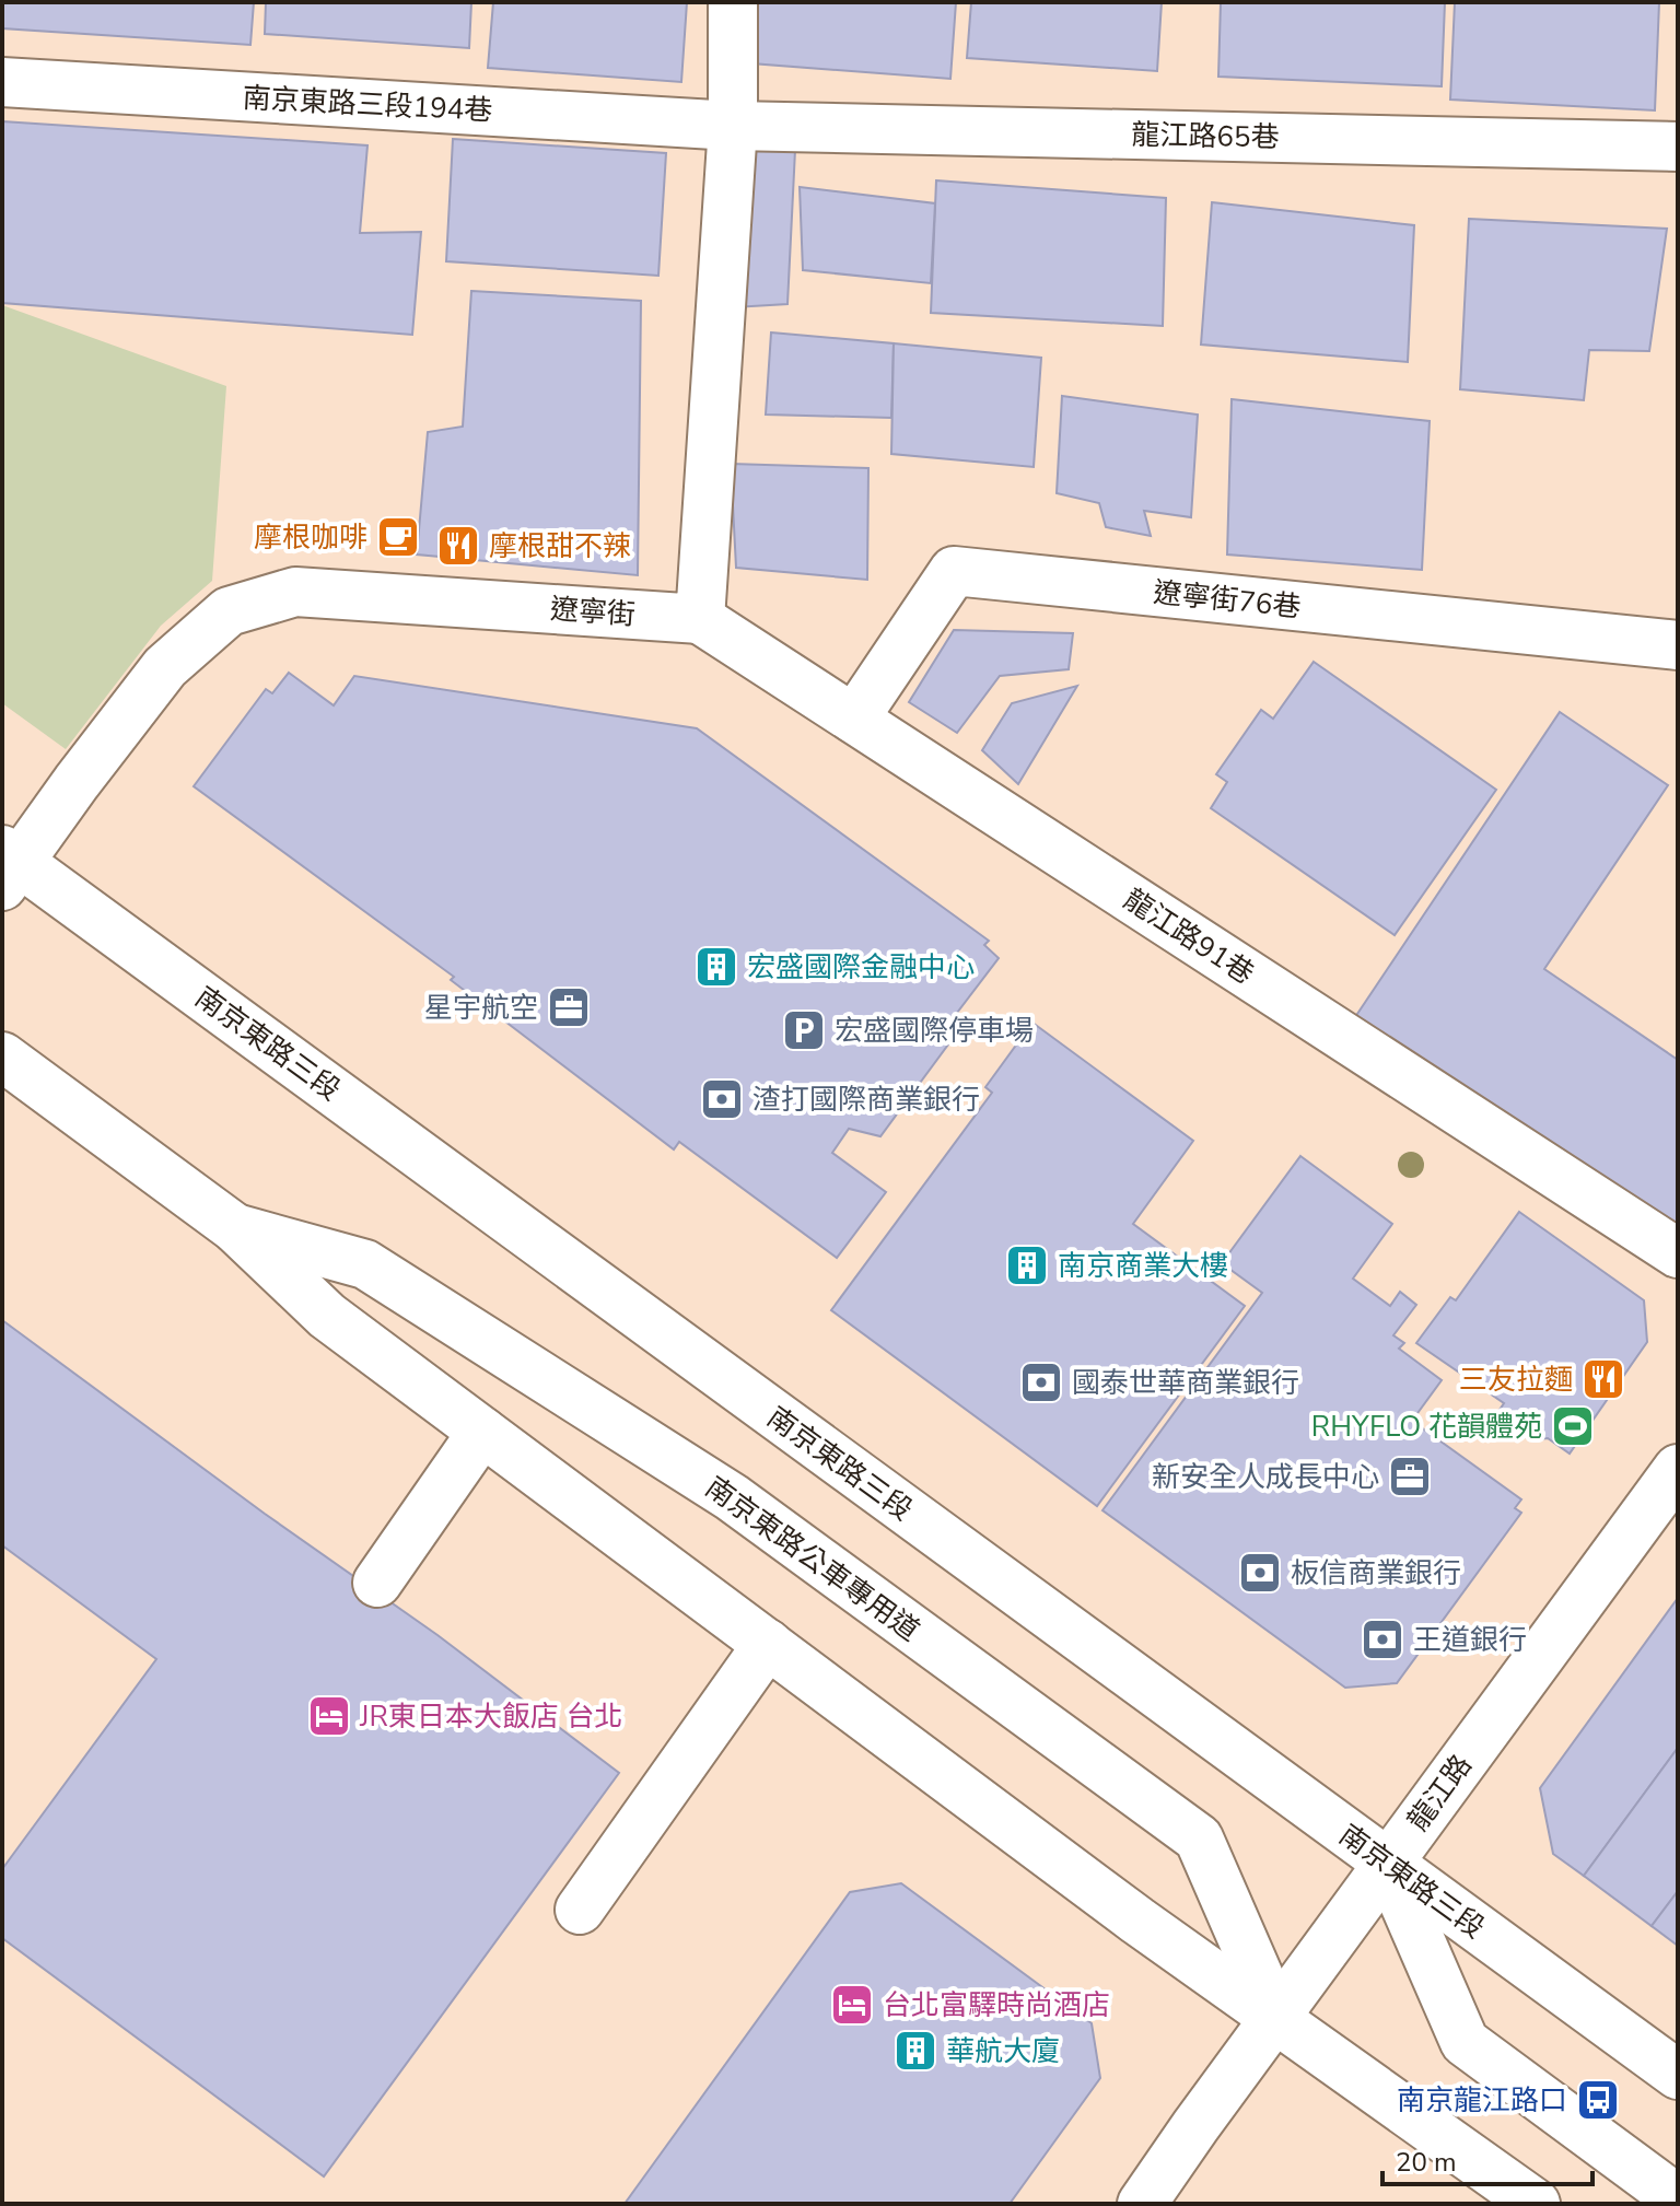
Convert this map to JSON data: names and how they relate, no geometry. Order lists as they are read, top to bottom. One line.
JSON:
{"streets":{"main road":["南京東路三段194巷","龍江路65巷","遼寧街76巷","遼寧街","龍江路91巷","南京東路三段","南京東路公車專用道","龍江路"]},"crossings":[["南京東路三段194巷","龍江路65巷"],["遼寧街76巷","龍江路91巷"],["遼寧街","龍江路91巷"],["遼寧街","南京東路三段"],["南京東路三段","龍江路"],["南京東路公車專用道","龍江路"]],"places":{"cafe":["摩根咖啡"],"restaurant":["摩根甜不辣","三友拉麵"],"building":["宏盛國際金融中心","南京商業大樓","華航大廈"],"office":["星宇航空","新安全人成長中心"],"parking":["宏盛國際停車場"],"bank":["渣打國際商業銀行","國泰世華商業銀行","板信商業銀行","王道銀行"],"sports":["RHYFLO 花韻體苑"],"hotel":["JR東日本大飯店 台北","台北富驛時尚酒店"],"bus stop":["南京龍江路口"]},"scale_bar":"20 m"}
